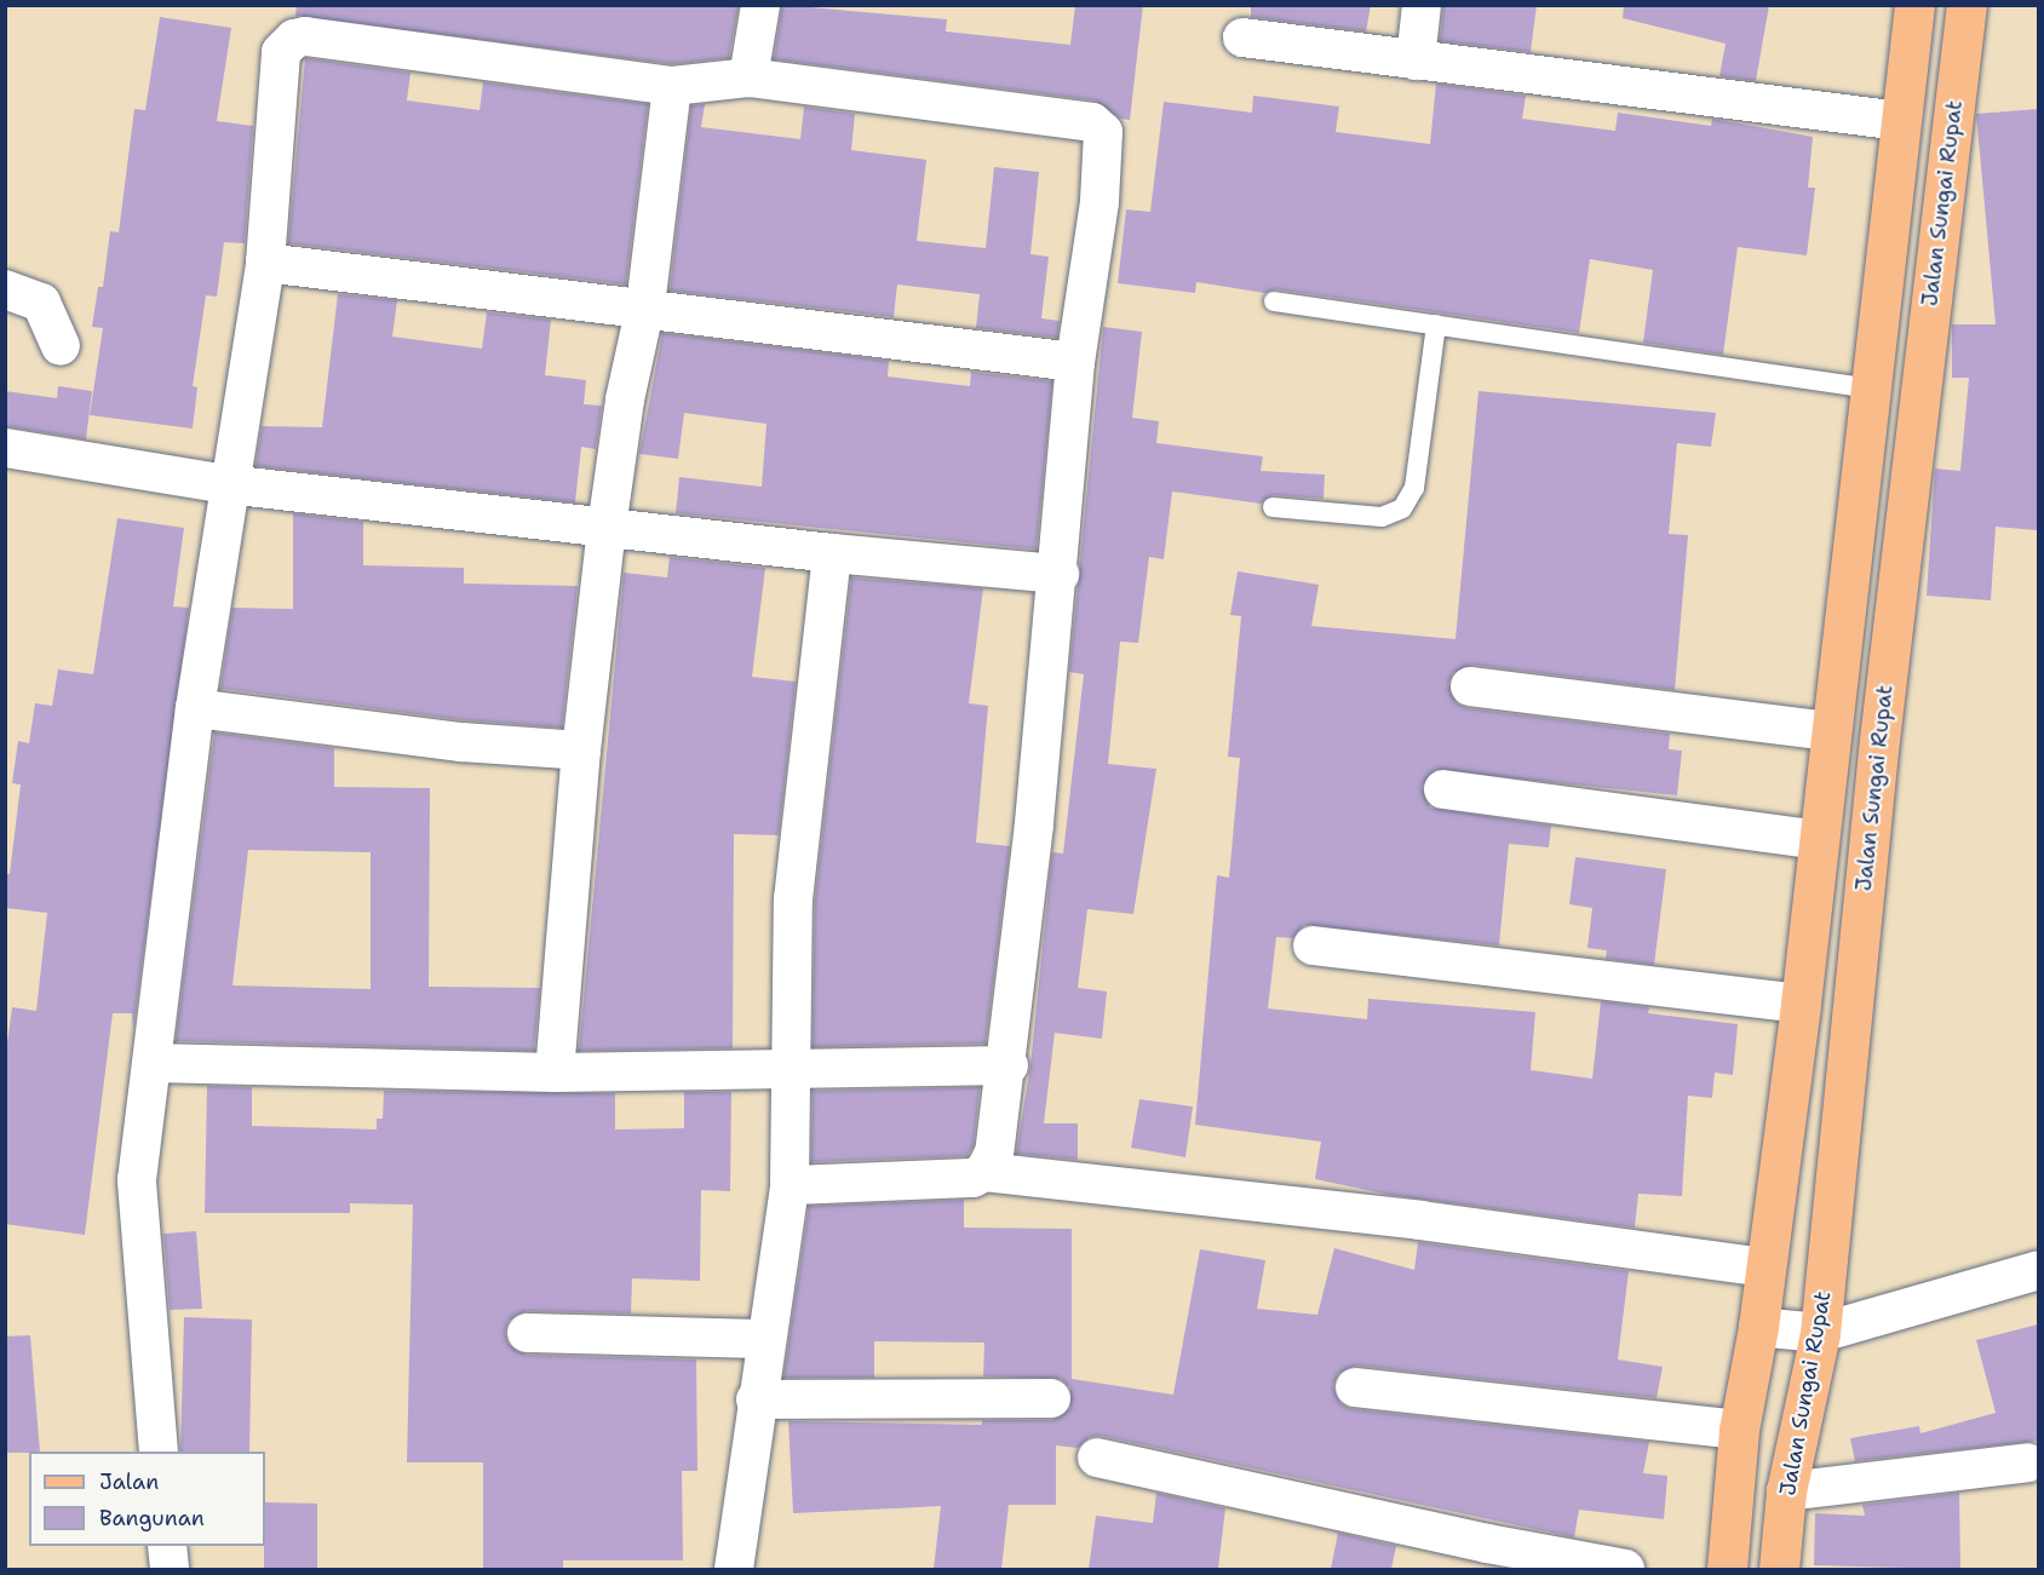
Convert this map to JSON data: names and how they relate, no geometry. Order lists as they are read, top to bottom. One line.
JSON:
{"streets":{"main road":["Jalan Sungai Rupat"]},"legend":["Jalan","Bangunan"]}
